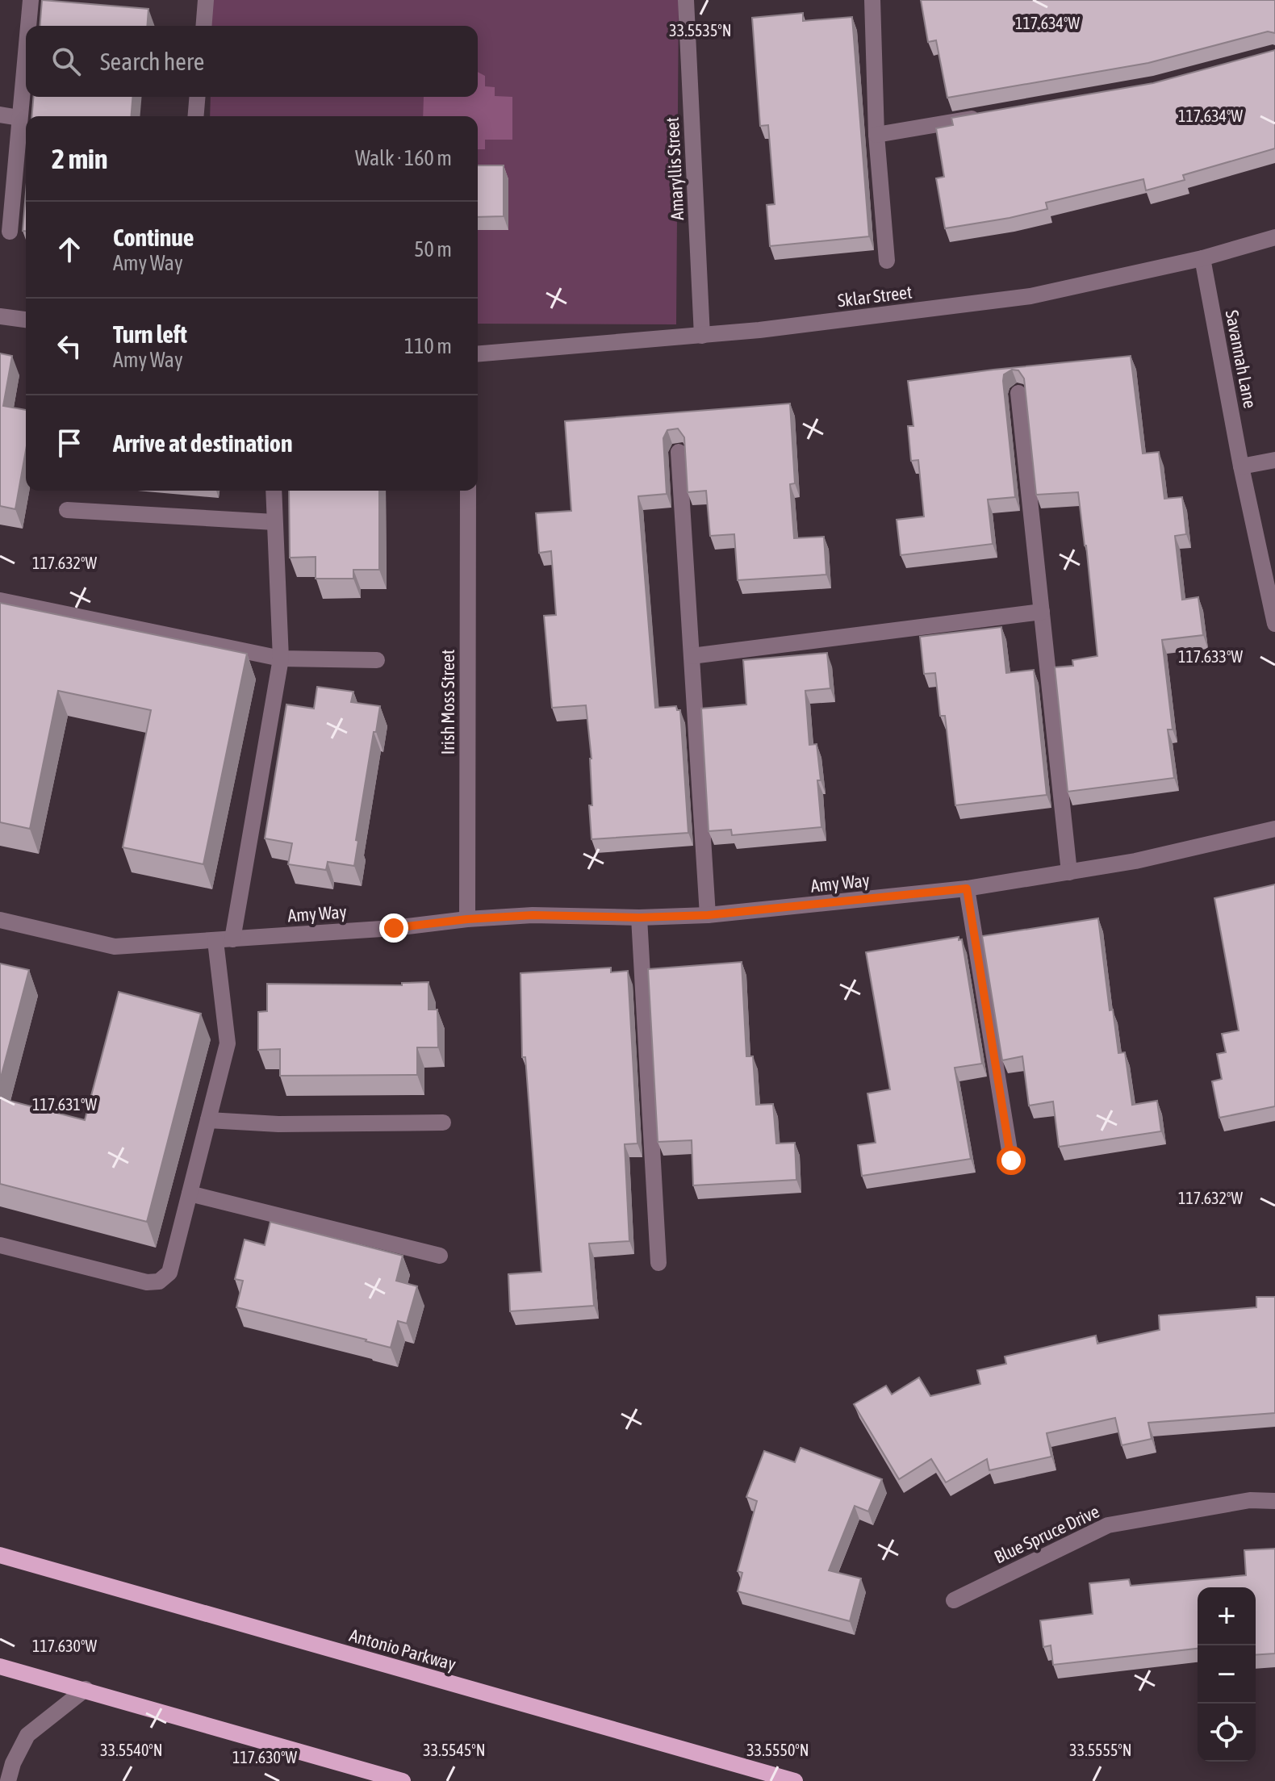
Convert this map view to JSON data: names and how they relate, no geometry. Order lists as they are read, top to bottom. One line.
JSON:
{"streets":{"main road":["Antonio Parkway"],"street":["Amaryllis Street","Sklar Street","Savannah Lane","Irish Moss Street","Amy Way","Blue Spruce Drive"]},"crossings":[["Amaryllis Street","Sklar Street"],["Sklar Street","Savannah Lane"],["Irish Moss Street","Amy Way"]],"page":{"search":"Search here","heading":["2 min","Walk · 160 m"],"list":[["Continue","Amy Way","50 m"],["Turn left","Amy Way","110 m"],"Arrive at destination"],"map_buttons":["+","−"]},"coordinates":["117.634°W","33.5535°N","117.632°W","117.633°W","117.631°W","117.630°W","33.5540°N","33.5545°N","33.5550°N","33.5555°N"]}
